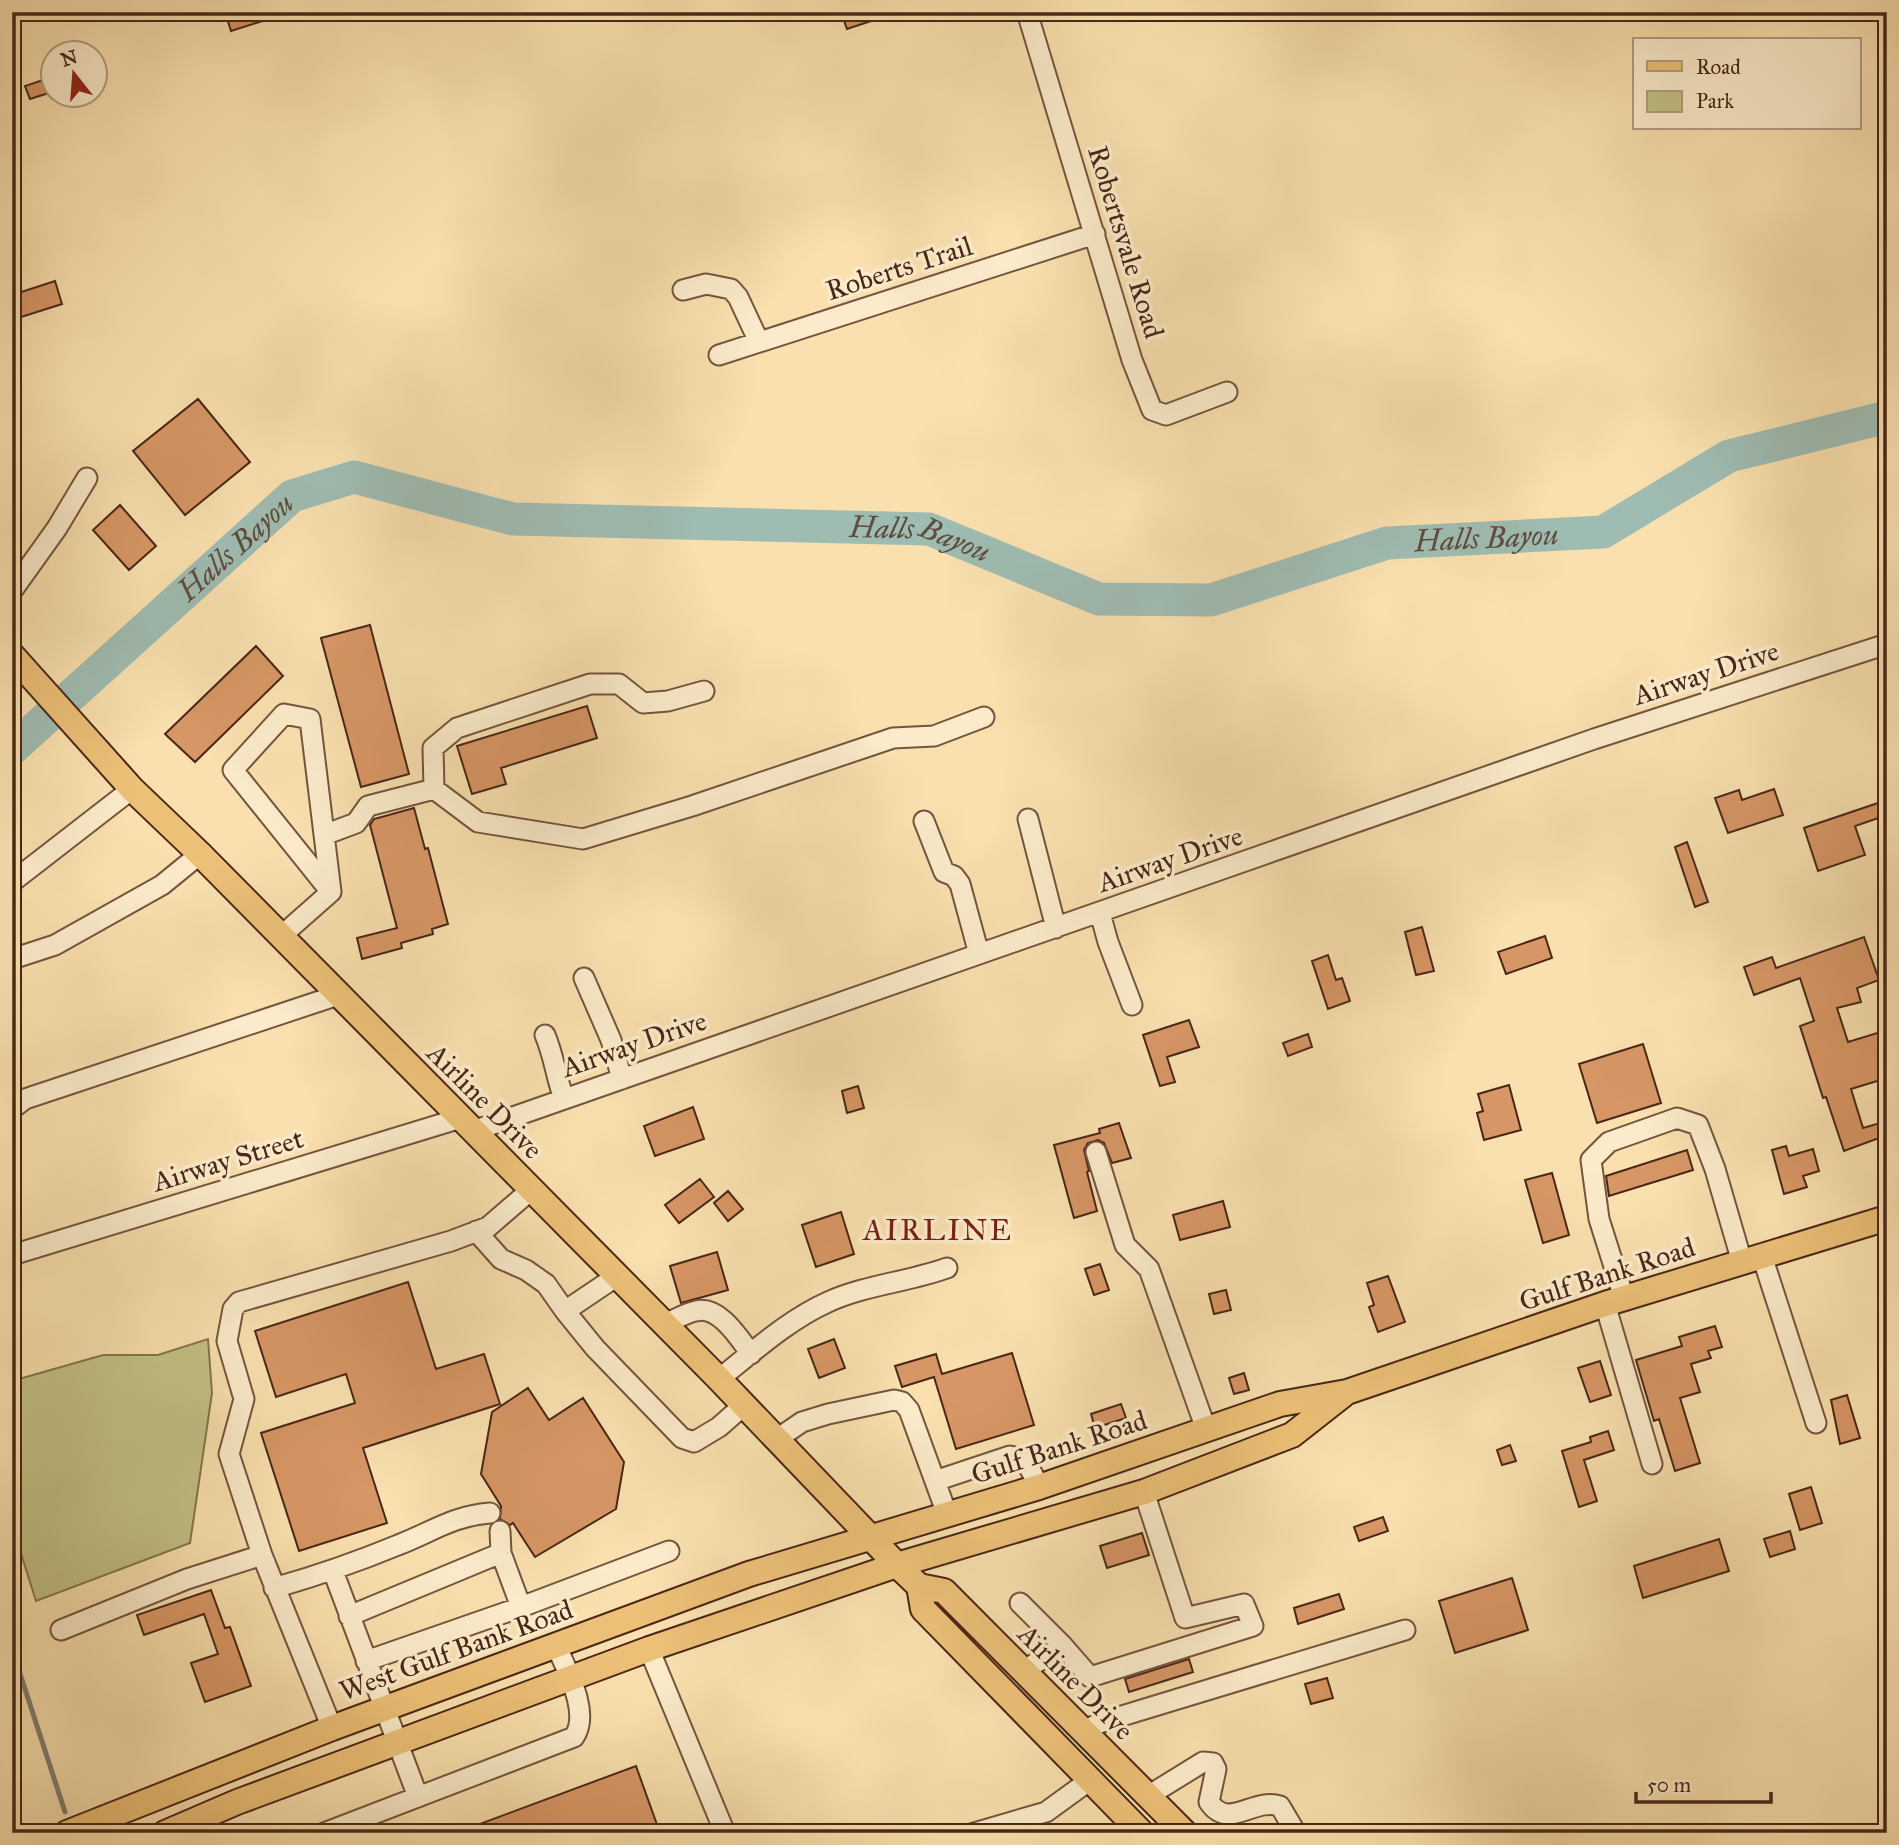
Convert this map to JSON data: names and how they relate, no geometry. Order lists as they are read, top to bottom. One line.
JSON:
{"streets":{"main road":["Airline Drive","Gulf Bank Road","West Gulf Bank Road"],"street":["Robertsvale Road","Roberts Trail","Airway Drive","Airway Street"]},"crossings":[["Robertsvale Road","Roberts Trail"],["Airway Drive","Airline Drive"],["Airway Drive","Airway Street"],["Airline Drive","Airway Street"],["Airline Drive","Gulf Bank Road"],["Airline Drive","West Gulf Bank Road"],["Gulf Bank Road","West Gulf Bank Road"]],"districts":["AIRLINE"],"water":["Halls Bayou"],"legend":["Road","Park"],"scale_bar":"50 m","north":"top"}
